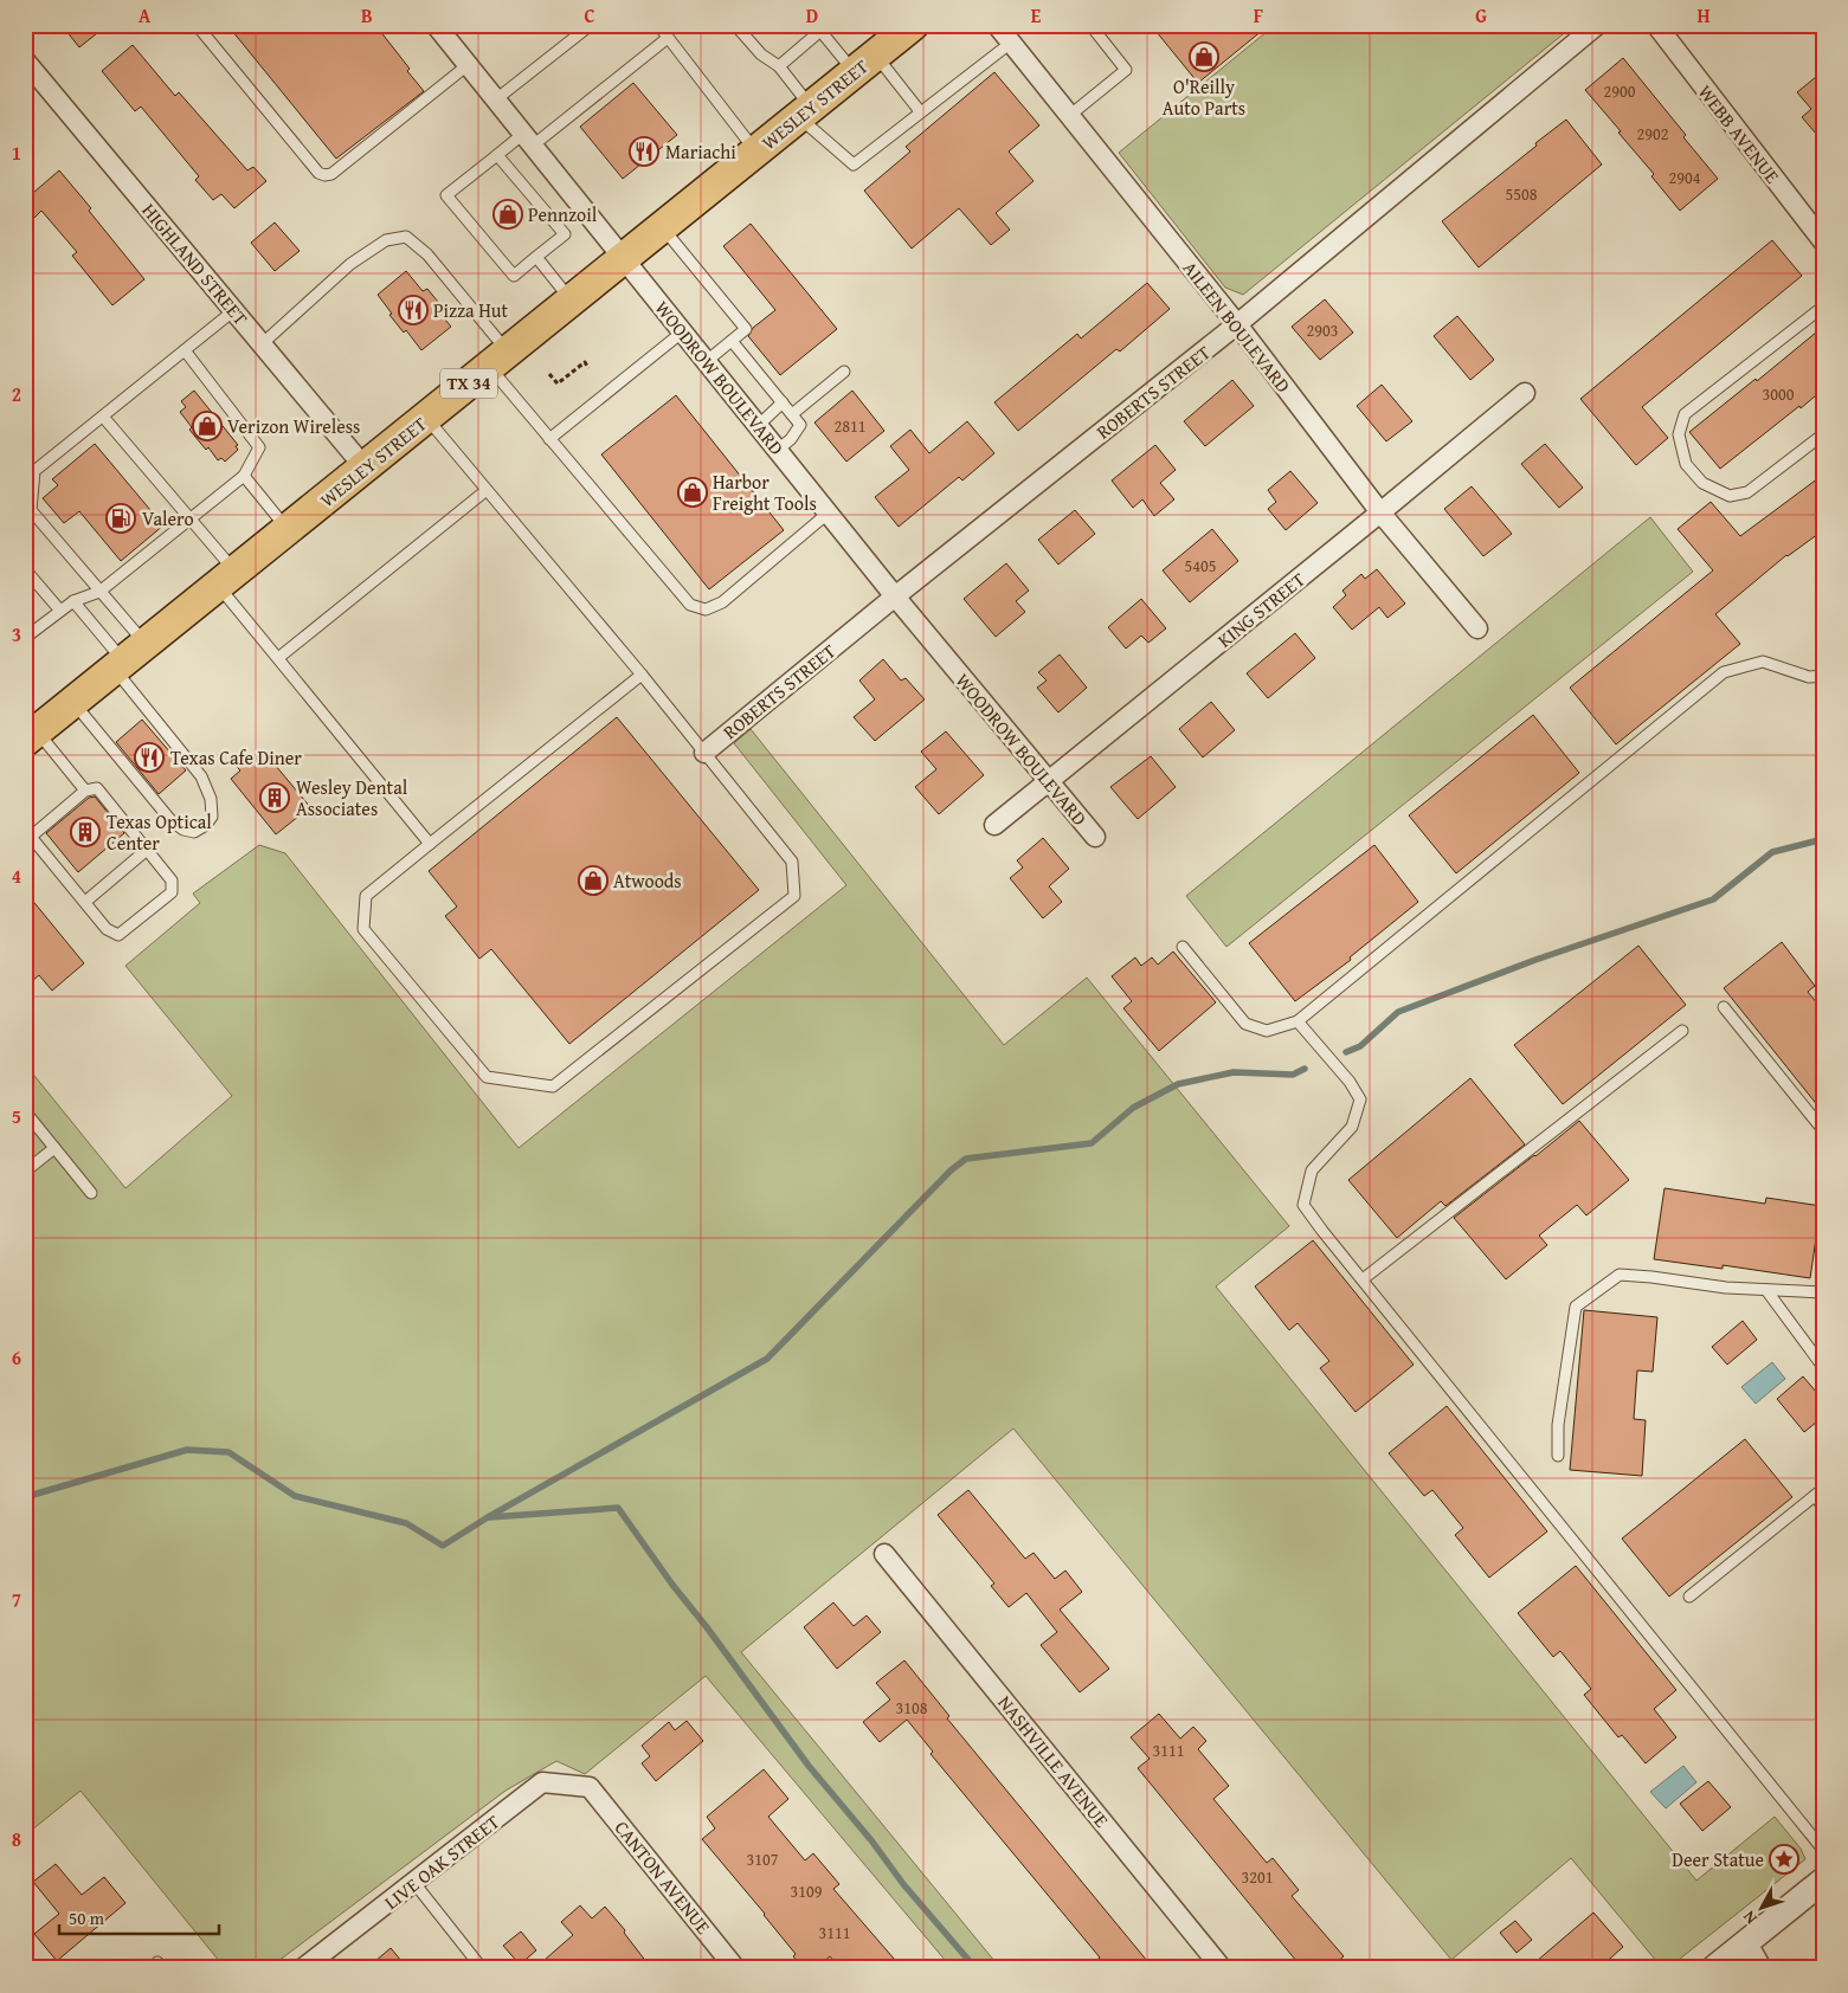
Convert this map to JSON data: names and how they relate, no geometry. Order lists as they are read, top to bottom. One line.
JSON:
{"streets":{"main road":["WESLEY STREET","TX 34"],"street":["WEBB AVENUE","HIGHLAND STREET","AILEEN BOULEVARD","WOODROW BOULEVARD","ROBERTS STREET","KING STREET","NASHVILLE AVENUE","LIVE OAK STREET","CANTON AVENUE"]},"crossings":[["WESLEY STREET","HIGHLAND STREET"],["WESLEY STREET","WOODROW BOULEVARD"],["AILEEN BOULEVARD","ROBERTS STREET"],["AILEEN BOULEVARD","KING STREET"],["WOODROW BOULEVARD","ROBERTS STREET"],["WOODROW BOULEVARD","KING STREET"],["LIVE OAK STREET","CANTON AVENUE"]],"places":{"shop":["O'Reilly Auto Parts","Pennzoil","Verizon Wireless","Harbor Freight Tools","Atwoods"],"restaurant":["Mariachi","Pizza Hut","Texas Cafe Diner"],"fuel station":["Valero"],"building":["Wesley Dental Associates","Texas Optical Center"],"place":["Deer Statue"]},"house_numbers":["2900","2902","2904","5508","2903","3000","2811","5405","3108","3111","3107","3201","3109","3111"],"scale_bar":"50 m","north":"bottom left","grid":{"columns":["A","B","C","D","E","F","G","H"],"rows":["1","2","3","4","5","6","7","8"]}}
